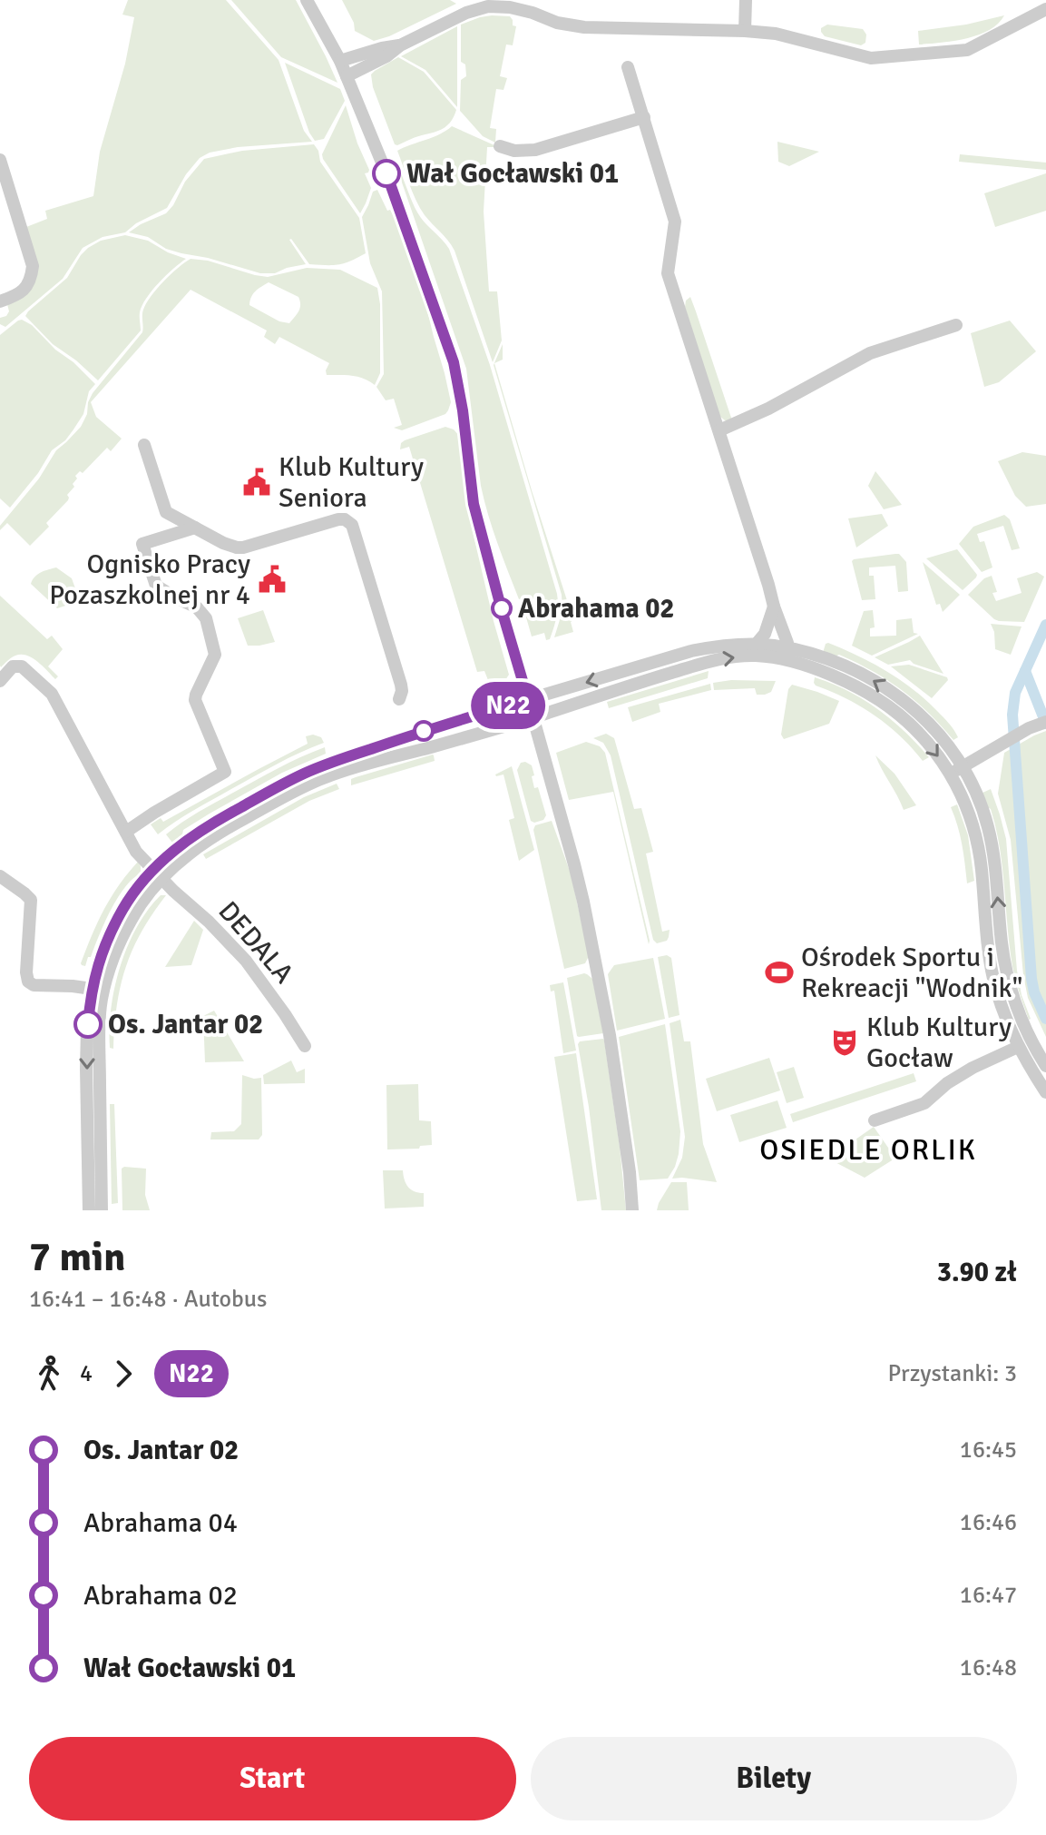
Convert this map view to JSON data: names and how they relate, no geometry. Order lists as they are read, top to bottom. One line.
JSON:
{"streets":{"street":["DEDALA"]},"districts":["OSIEDLE ORLIK"],"places":{"other":["Wał Gocławski 01","Abrahama 02","Os. Jantar 02"],"public building":["Klub Kultury Seniora","Ognisko Pracy Pozaszkolnej nr 4"],"sports":["Ośrodek Sportu i Rekreacji \"Wodnik\""],"theatre":["Klub Kultury Gocław"]},"lines":["bus line N22"],"page":{"on_map":"N22","heading":["7 min","16:41 – 16:48 · Autobus","3.90 zł"],"legs":["4","N22","Przystanki: 3"],"list":[{"name":"Os. Jantar 02","value":"16:45"},{"name":"Abrahama 04","value":"16:46"},{"name":"Abrahama 02","value":"16:47"},{"name":"Wał Gocławski 01","value":"16:48"}],"buttons":["Start","Bilety"]}}
